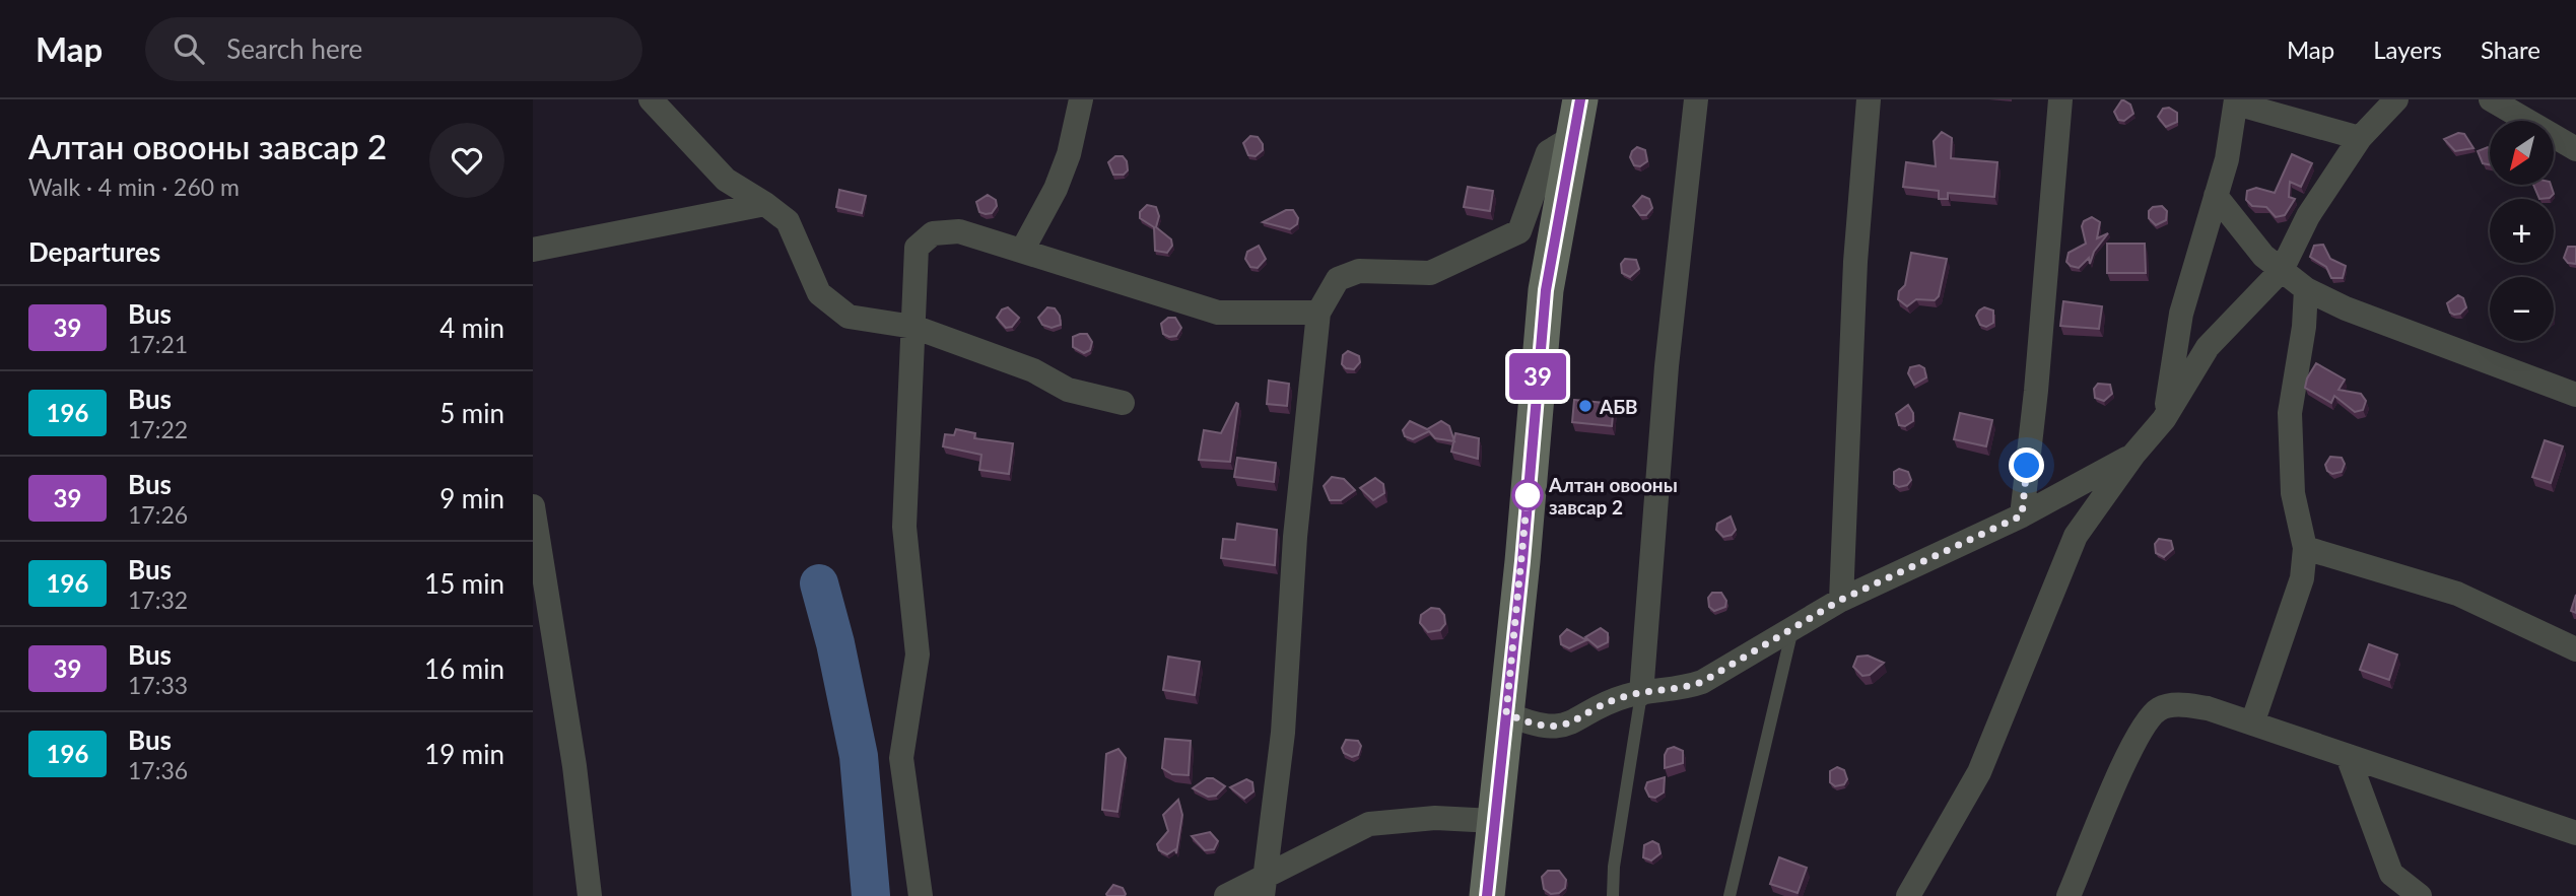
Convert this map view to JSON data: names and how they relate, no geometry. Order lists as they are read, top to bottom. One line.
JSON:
{"places":["АБВ","Алтан овооны завсар 2"],"lines":["bus line 39"],"north":"bottom left","page":{"header":"Map","search":"Search here","nav":["Map","Layers","Share"],"heading":[["Алтан овооны завсар 2","Walk · 4 min · 260 m"],"Departures"],"on_map":"39","map_buttons":["+","−"],"list":[{"mark":"39","name":"Bus","note":"17:21","value":"4 min"},{"mark":"196","name":"Bus","note":"17:22","value":"5 min"},{"mark":"39","name":"Bus","note":"17:26","value":"9 min"},{"mark":"196","name":"Bus","note":"17:32","value":"15 min"},{"mark":"39","name":"Bus","note":"17:33","value":"16 min"},{"mark":"196","name":"Bus","note":"17:36","value":"19 min"}]}}
